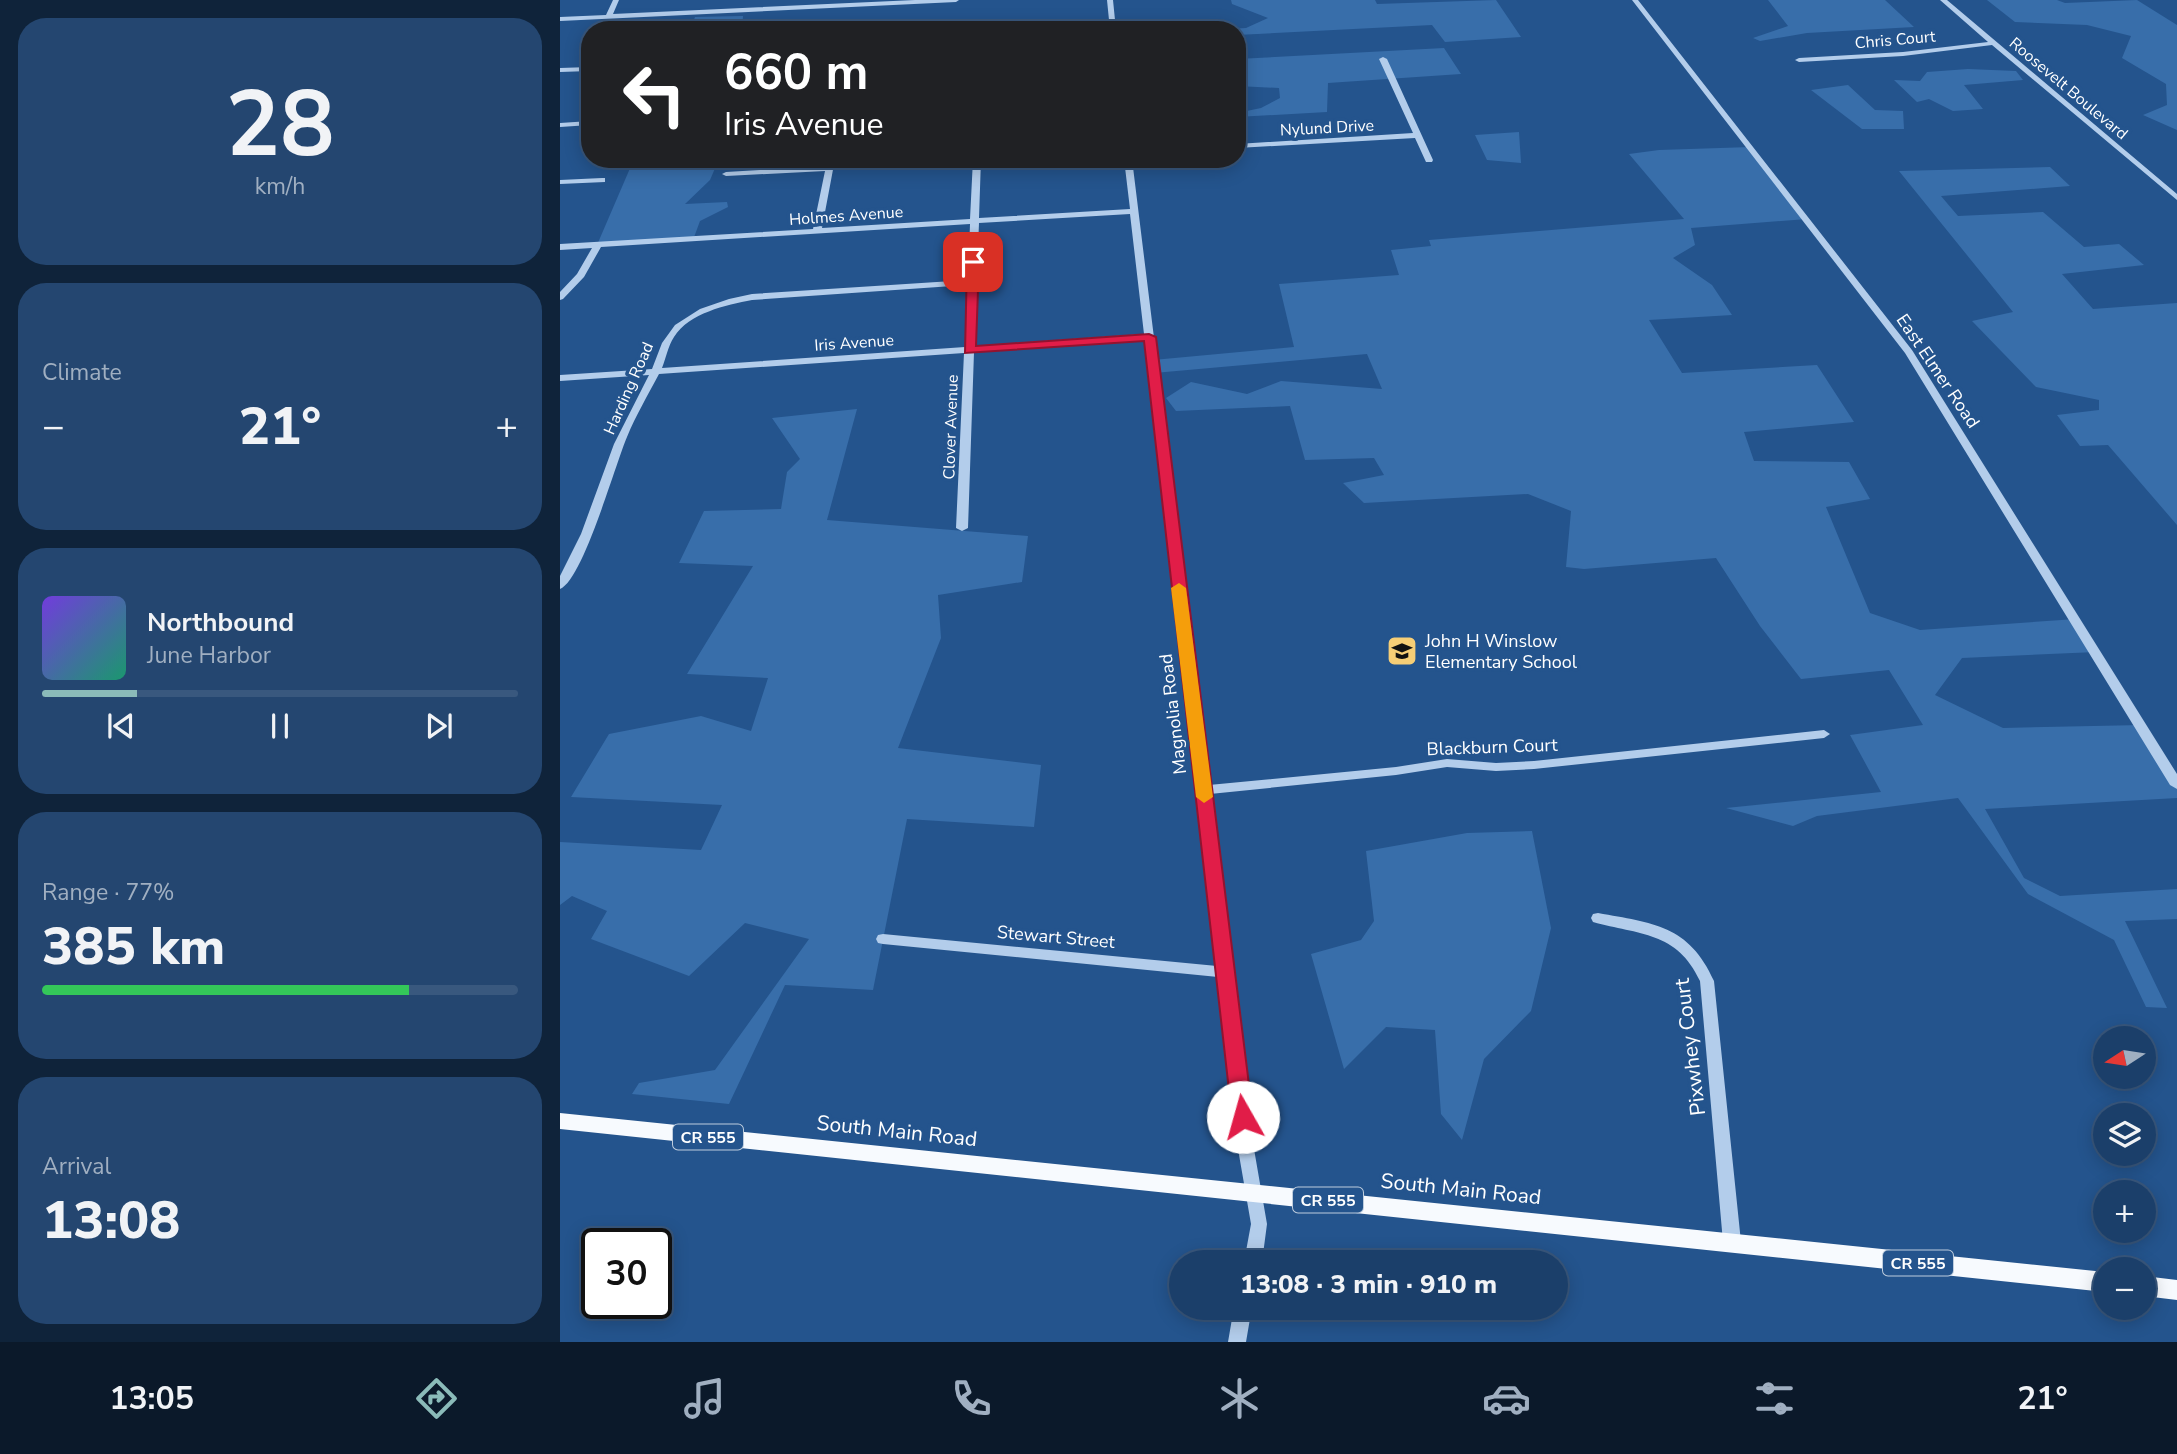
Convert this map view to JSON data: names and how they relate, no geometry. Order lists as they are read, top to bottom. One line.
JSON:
{"streets":{"main road":["South Main Road","CR 555"],"street":["Chris Court","Roosevelt Boulevard","Nylund Drive","Holmes Avenue","Iris Avenue","East Elmer Road","Harding Road","Clover Avenue","Magnolia Road","Blackburn Court","Stewart Street","Pixwhey Court"]},"crossings":[["Chris Court","Roosevelt Boulevard"],["Holmes Avenue","Clover Avenue"],["Holmes Avenue","Magnolia Road"],["Iris Avenue","Harding Road"],["Iris Avenue","Clover Avenue"],["Iris Avenue","Magnolia Road"],["Harding Road","Clover Avenue"],["Magnolia Road","Blackburn Court"],["Magnolia Road","Stewart Street"],["Magnolia Road","South Main Road"],["Pixwhey Court","South Main Road"]],"places":{"school or university":["John H Winslow Elementary School"]},"north":"left","page":{"tile":[["28","km/h"],"Climate",["Range · 77%","385 km"],["Arrival","13:08"]],"turn":["660 m","Iris Avenue"],"heat":["−","21°","+"],"song":["Northbound","June Harbor"],"map_buttons":["+","−"],"limit":"30","trip":"13:08 · 3 min · 910 m","tabs":["13:05","21°"]}}
